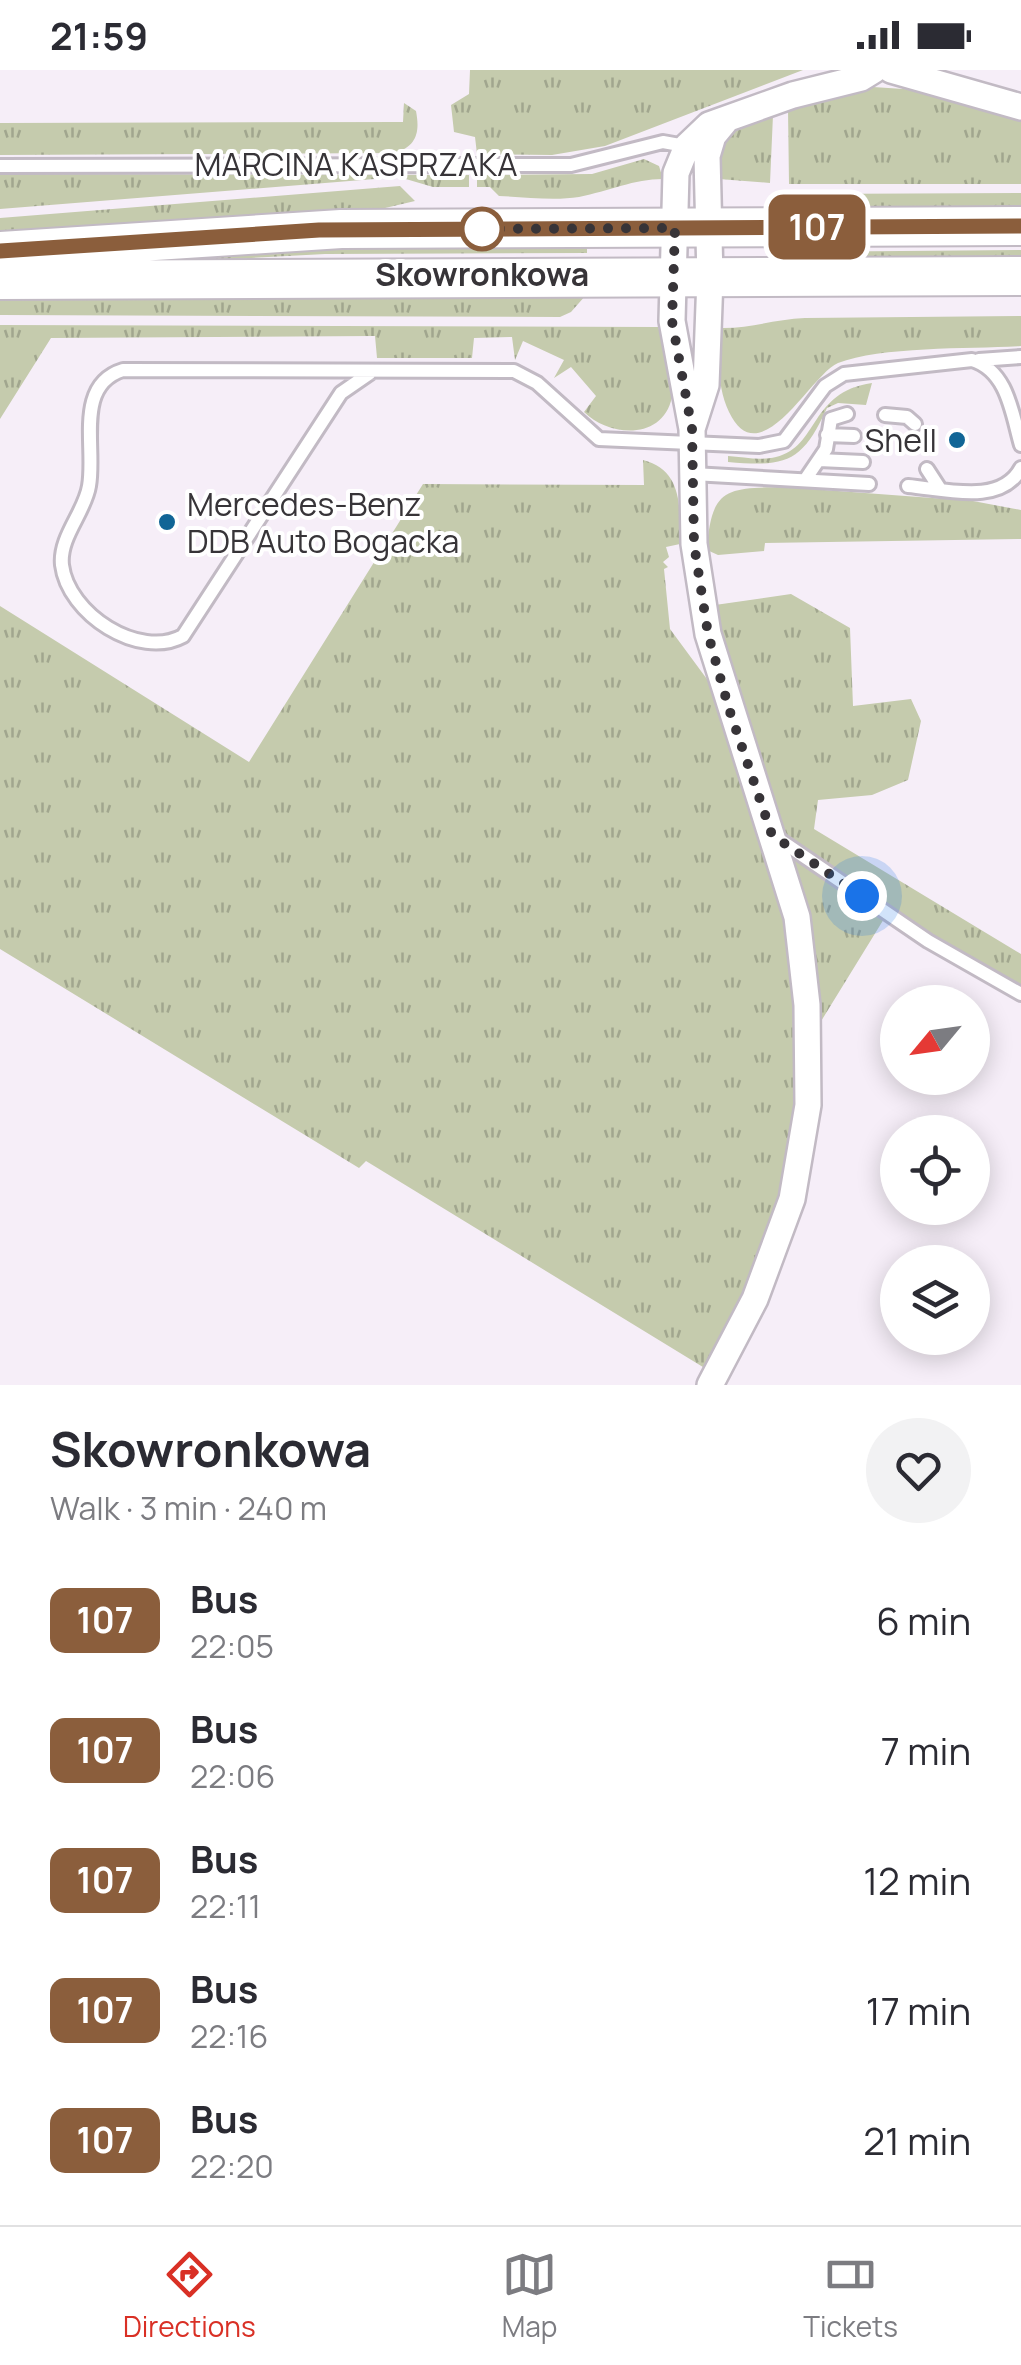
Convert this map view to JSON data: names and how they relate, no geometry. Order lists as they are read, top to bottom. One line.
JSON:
{"streets":{"main road":["MARCINA KASPRZAKA"]},"places":["Skowronkowa","Shell","Mercedes-Benz DDB Auto Bogacka"],"lines":["bus line 107"],"north":"bottom left","page":{"status":"21:59","on_map":"107","heading":["Skowronkowa","Walk · 3 min · 240 m"],"list":[{"mark":"107","name":"Bus","note":"22:05","value":"6 min"},{"mark":"107","name":"Bus","note":"22:06","value":"7 min"},{"mark":"107","name":"Bus","note":"22:11","value":"12 min"},{"mark":"107","name":"Bus","note":"22:16","value":"17 min"},{"mark":"107","name":"Bus","note":"22:20","value":"21 min"}],"tabs":["Directions","Map","Tickets"]}}
